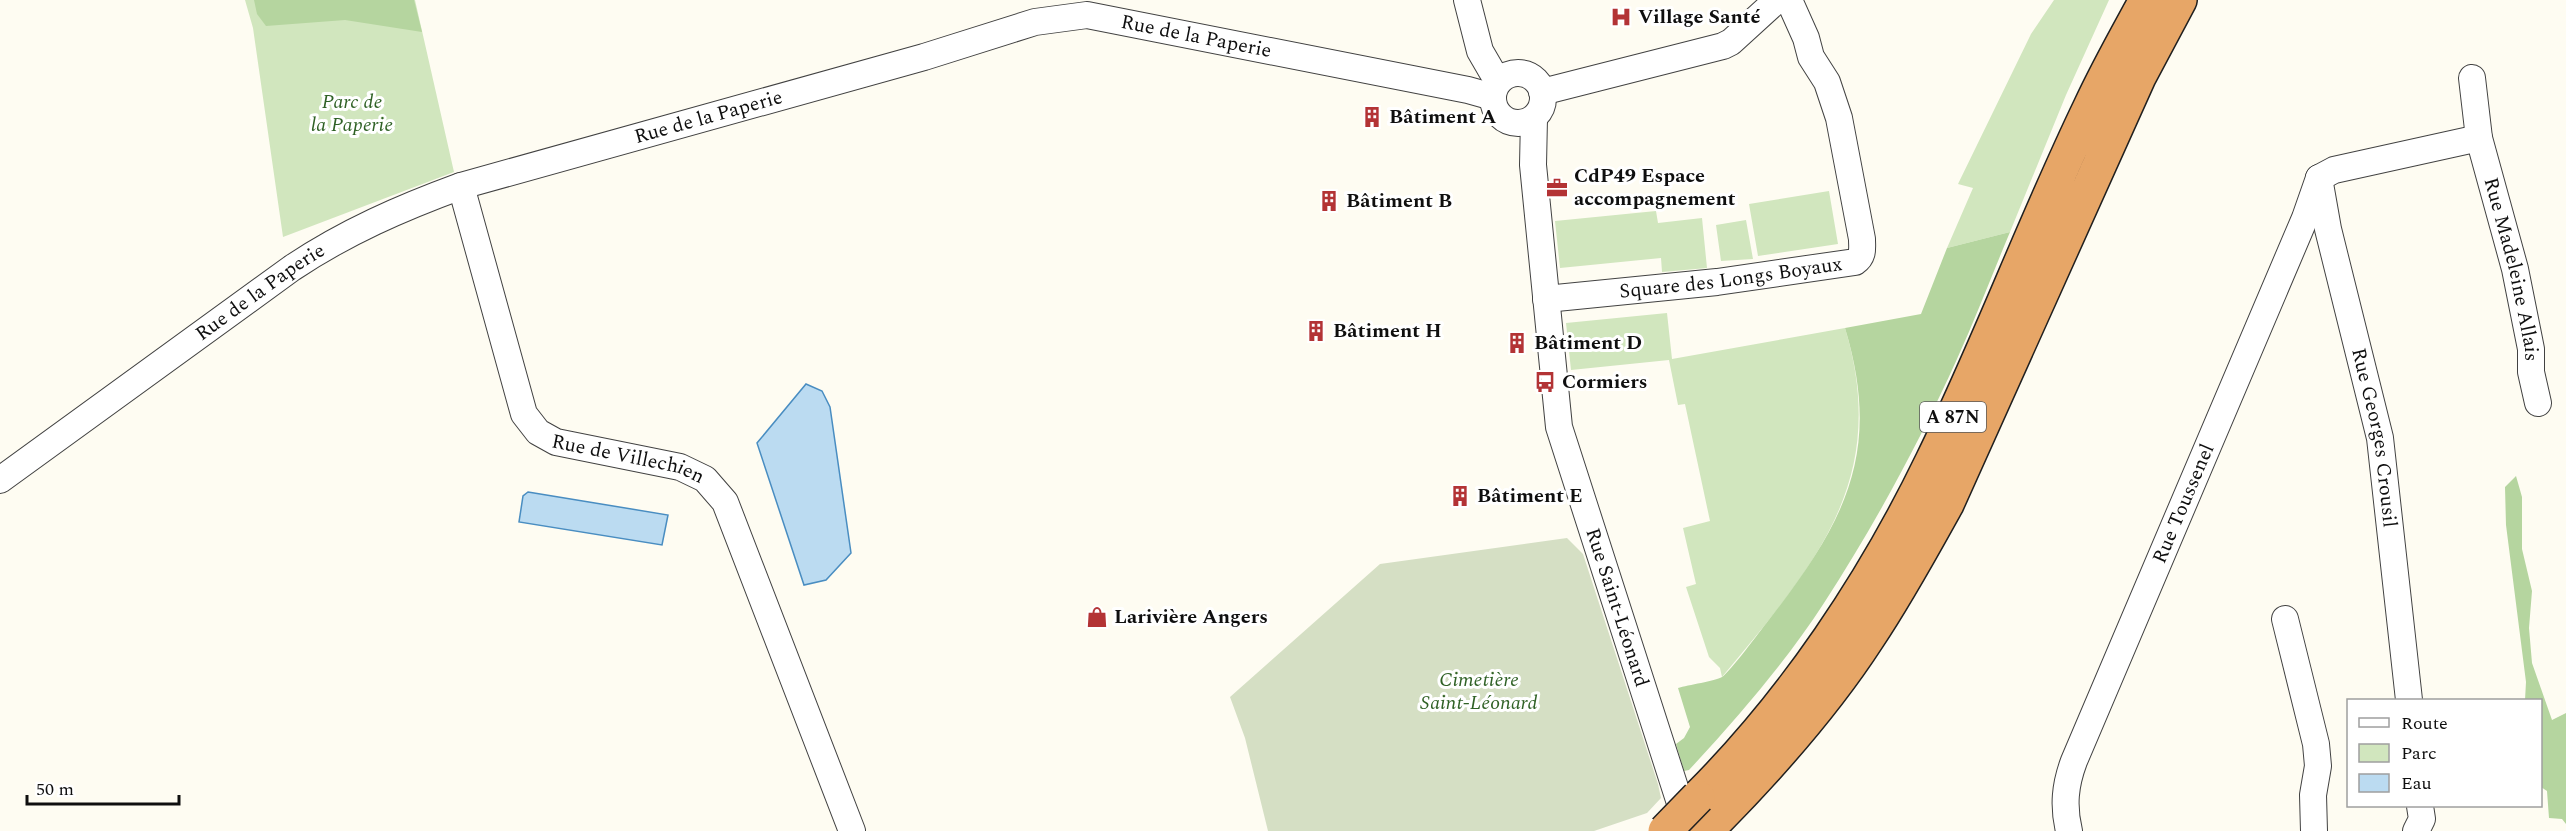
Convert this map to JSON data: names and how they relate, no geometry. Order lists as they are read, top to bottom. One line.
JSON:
{"streets":{"highway":["A 87N"],"street":["Rue de la Paperie","Rue Madeleine Allais","Square des Longs Boyaux","Rue Georges Crousil","Rue de Villechien","Rue Toussenel","Rue Saint-Léonard"]},"crossings":[["Rue de la Paperie","Rue de Villechien"],["Rue de la Paperie","Rue Saint-Léonard"],["Square des Longs Boyaux","Rue Saint-Léonard"],["A 87N","Rue Saint-Léonard"],["Rue Georges Crousil","Rue Toussenel"]],"parks":["Parc de la Paperie","Cimetière Saint-Léonard"],"places":{"hospital":["Village Santé"],"building":["Bâtiment A","Bâtiment B","Bâtiment H","Bâtiment D","Bâtiment E"],"office":["CdP49 Espace accompagnement"],"bus stop":["Cormiers"],"shop":["Larivière Angers"]},"legend":["Route","Parc","Eau"],"scale_bar":"50 m"}
